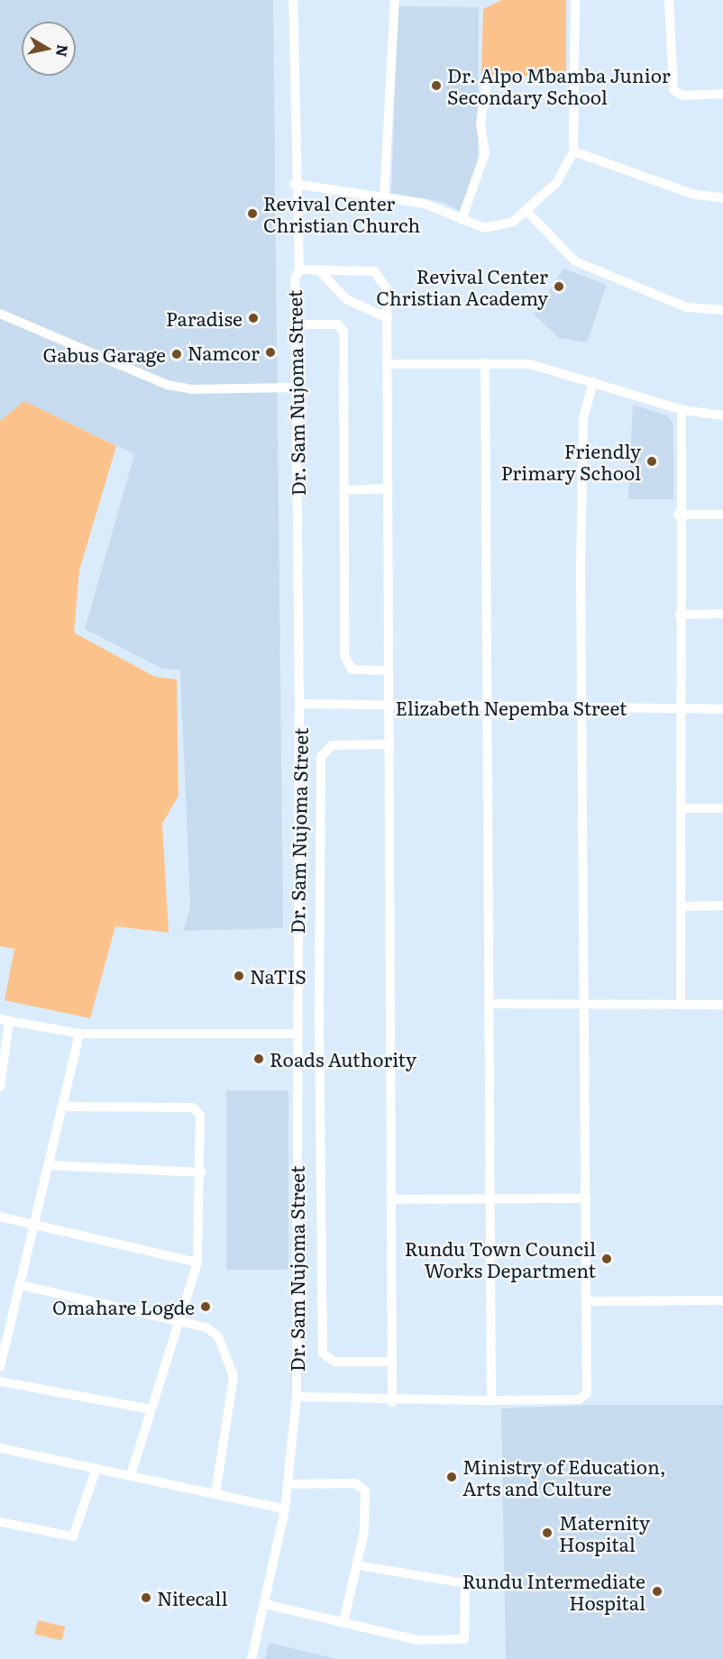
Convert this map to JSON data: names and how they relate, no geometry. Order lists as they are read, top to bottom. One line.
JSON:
{"streets":{"street":["Dr. Sam Nujoma Street","Elizabeth Nepemba Street"]},"crossings":[["Dr. Sam Nujoma Street","Elizabeth Nepemba Street"]],"places":["Dr. Alpo Mbamba Junior Secondary School","Revival Center Christian Church","Revival Center Christian Academy","Paradise","Namcor","Gabus Garage","Friendly Primary School","NaTIS","Roads Authority","Rundu Town Council Works Department","Omahare Logde","Ministry of Education, Arts and Culture","Maternity Hospital","Rundu Intermediate Hospital","Nitecall"],"north":"right"}
